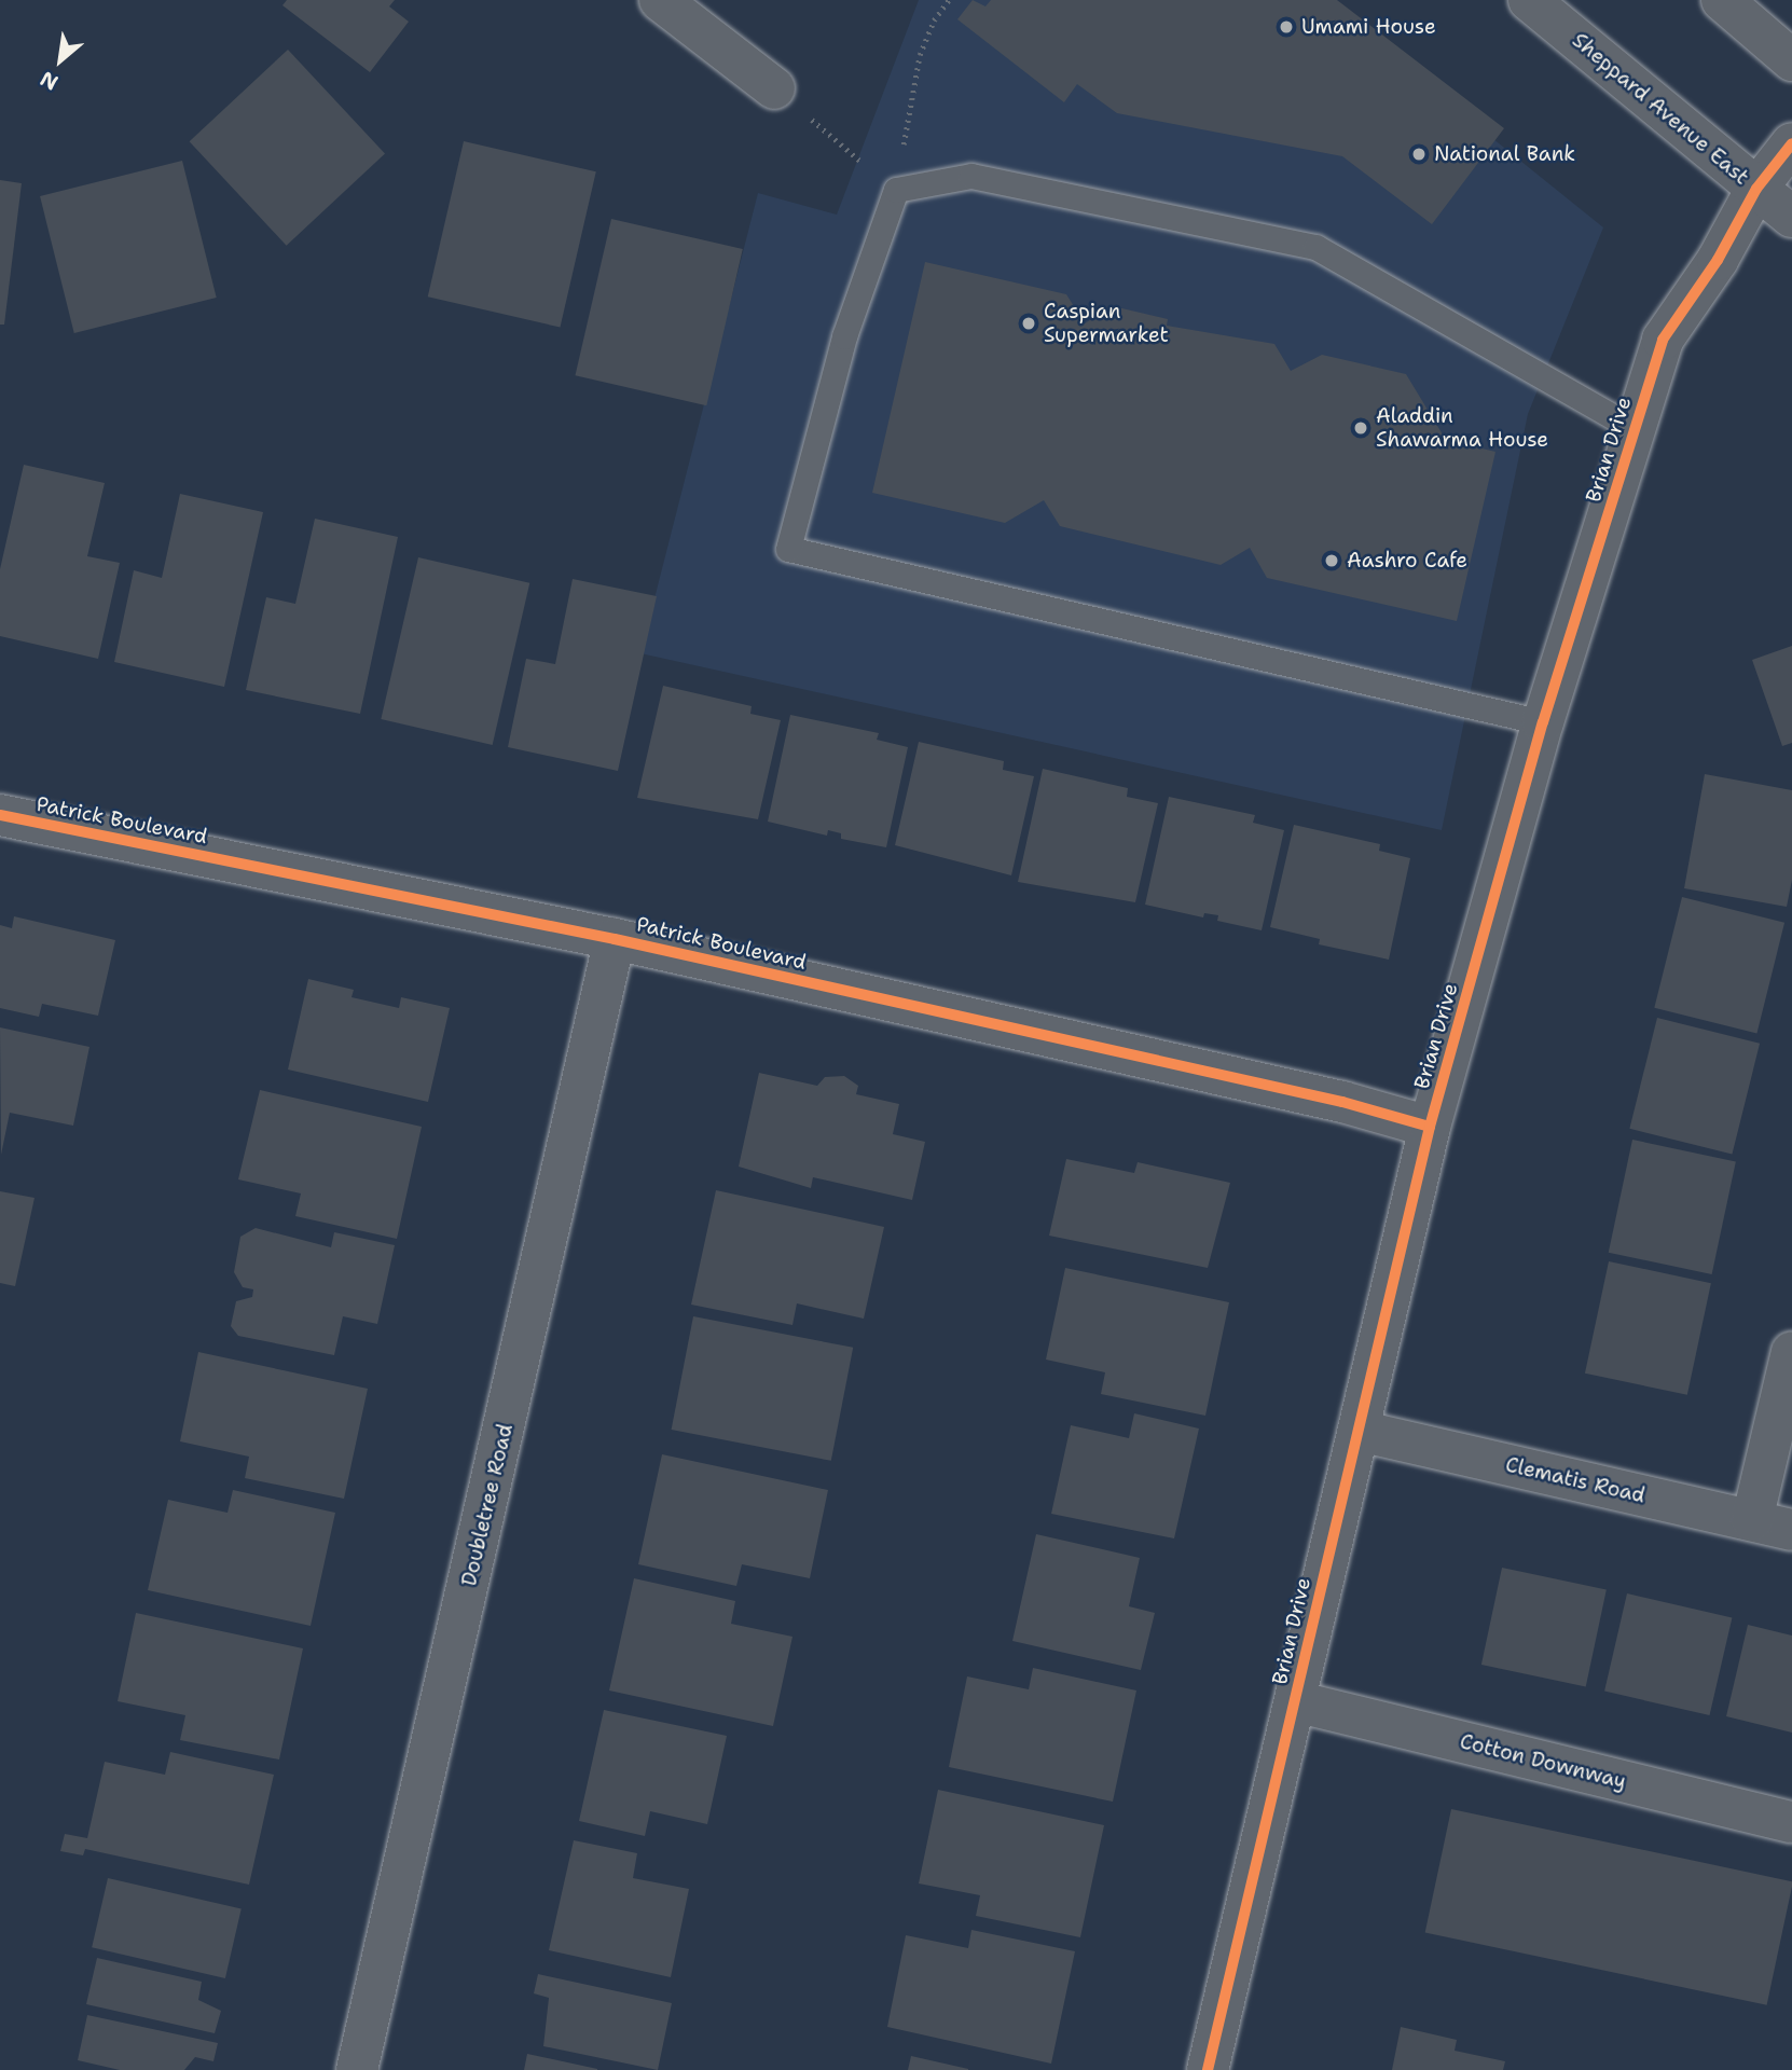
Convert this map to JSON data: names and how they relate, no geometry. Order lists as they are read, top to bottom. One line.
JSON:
{"streets":{"street":["Sheppard Avenue East","Brian Drive","Patrick Boulevard","Clematis Road","Doubletree Road","Cotton Downway"]},"crossings":[["Sheppard Avenue East","Brian Drive"],["Brian Drive","Patrick Boulevard"],["Brian Drive","Clematis Road"],["Brian Drive","Cotton Downway"],["Patrick Boulevard","Doubletree Road"]],"places":["Umami House","National Bank","Caspian Supermarket","Aladdin Shawarma House","Aashro Cafe"],"north":"bottom left"}
